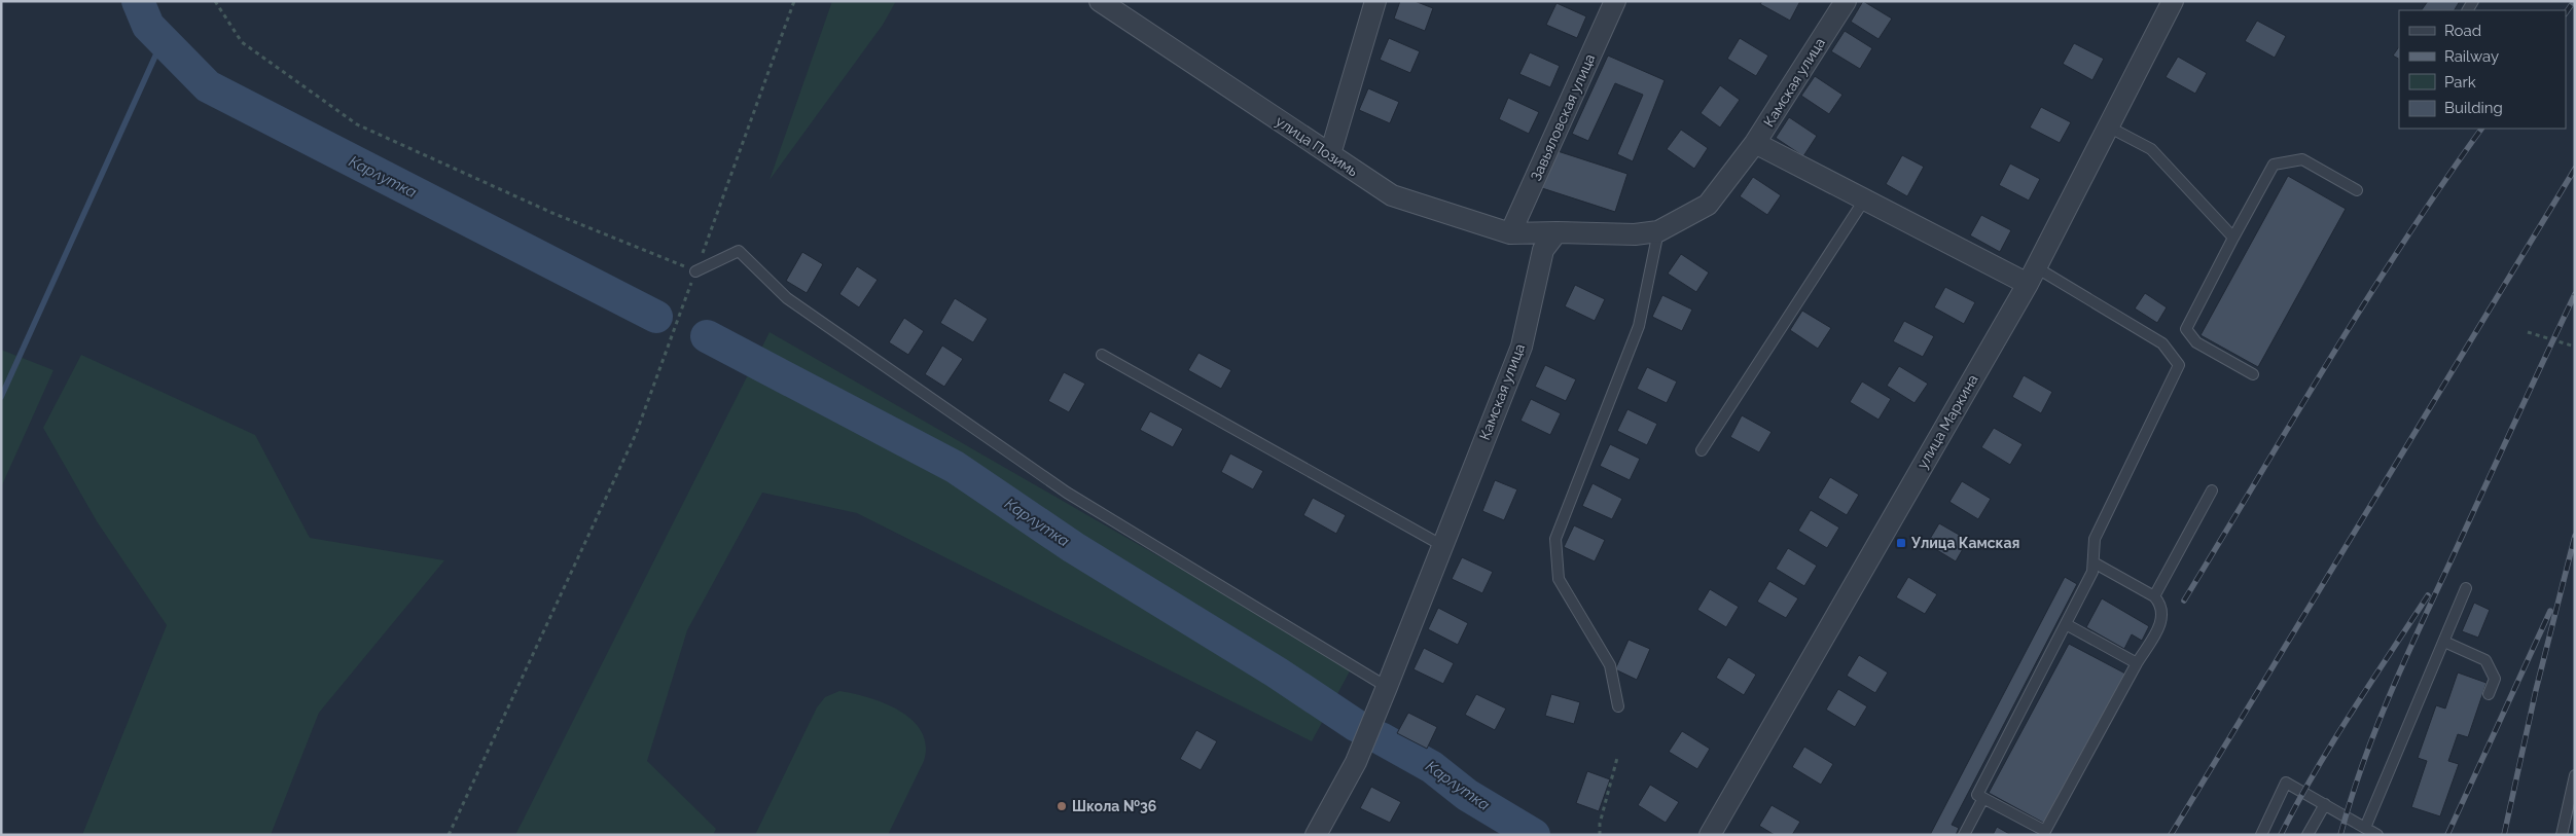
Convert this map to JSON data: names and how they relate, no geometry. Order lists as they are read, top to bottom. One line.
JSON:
{"streets":{"street":["Камская улица","Завьяловская улица","улица Позимь","улица Маркина"]},"crossings":[["Камская улица","улица Позимь"],["Завьяловская улица","улица Позимь"]],"water":["Карлутка"],"places":{"transit":["Улица Камская"],"other":["Школа №36"]},"legend":["Road","Railway","Park","Building"]}
